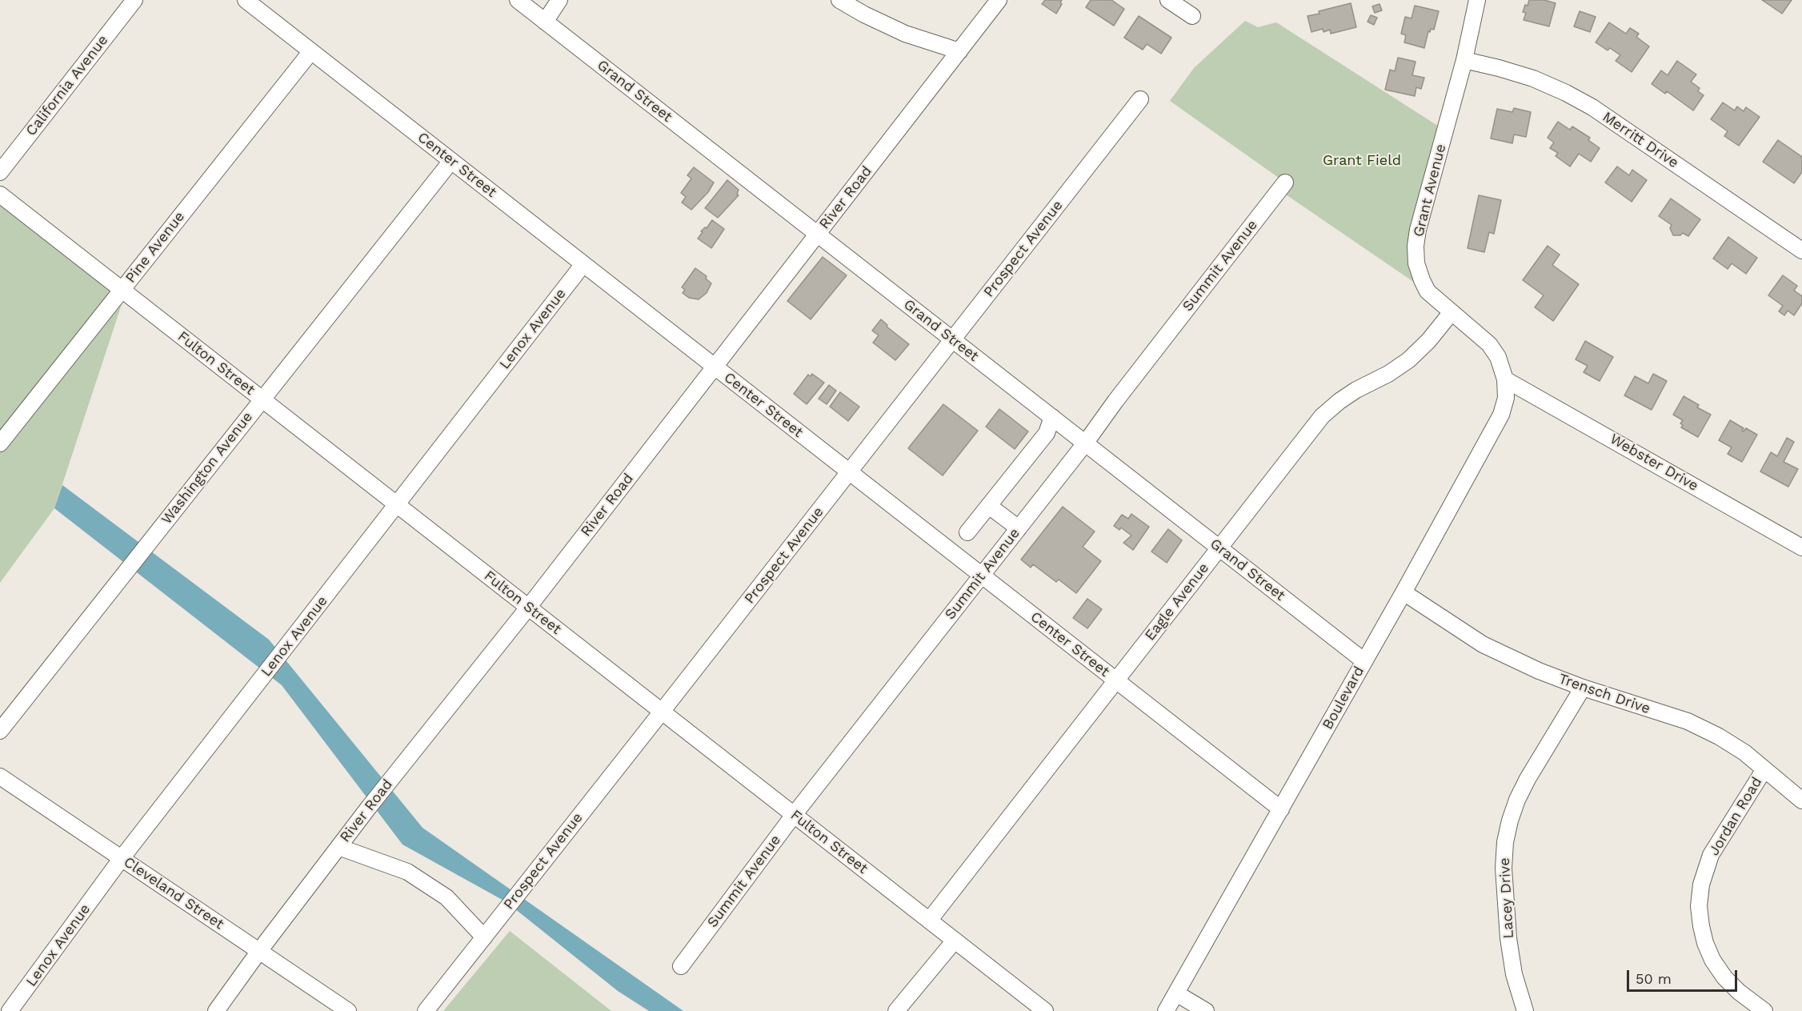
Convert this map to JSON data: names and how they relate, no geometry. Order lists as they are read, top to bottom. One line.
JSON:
{"streets":{"street":["California Avenue","Grand Street","Merritt Drive","Center Street","Grant Avenue","River Road","Pine Avenue","Prospect Avenue","Summit Avenue","Lenox Avenue","Fulton Street","Webster Drive","Washington Avenue","Eagle Avenue","Trensch Drive","Boulevard","Jordan Road","Cleveland Street","Lacey Drive"]},"crossings":[["Grand Street","River Road"],["Grand Street","Prospect Avenue"],["Grand Street","Summit Avenue"],["Grand Street","Eagle Avenue"],["Grand Street","Boulevard"],["Merritt Drive","Grant Avenue"],["Center Street","River Road"],["Center Street","Pine Avenue"],["Center Street","Prospect Avenue"],["Center Street","Summit Avenue"],["Center Street","Lenox Avenue"],["Center Street","Washington Avenue"],["Center Street","Eagle Avenue"],["Center Street","Boulevard"],["Grant Avenue","Webster Drive"],["Grant Avenue","Eagle Avenue"],["Grant Avenue","Boulevard"],["River Road","Fulton Street"],["River Road","Cleveland Street"],["Pine Avenue","Fulton Street"],["Prospect Avenue","Fulton Street"],["Summit Avenue","Fulton Street"],["Lenox Avenue","Fulton Street"],["Lenox Avenue","Cleveland Street"],["Fulton Street","Washington Avenue"],["Fulton Street","Eagle Avenue"],["Webster Drive","Boulevard"],["Trensch Drive","Boulevard"],["Trensch Drive","Jordan Road"],["Trensch Drive","Lacey Drive"]],"parks":["Grant Field"],"scale_bar":"50 m"}
